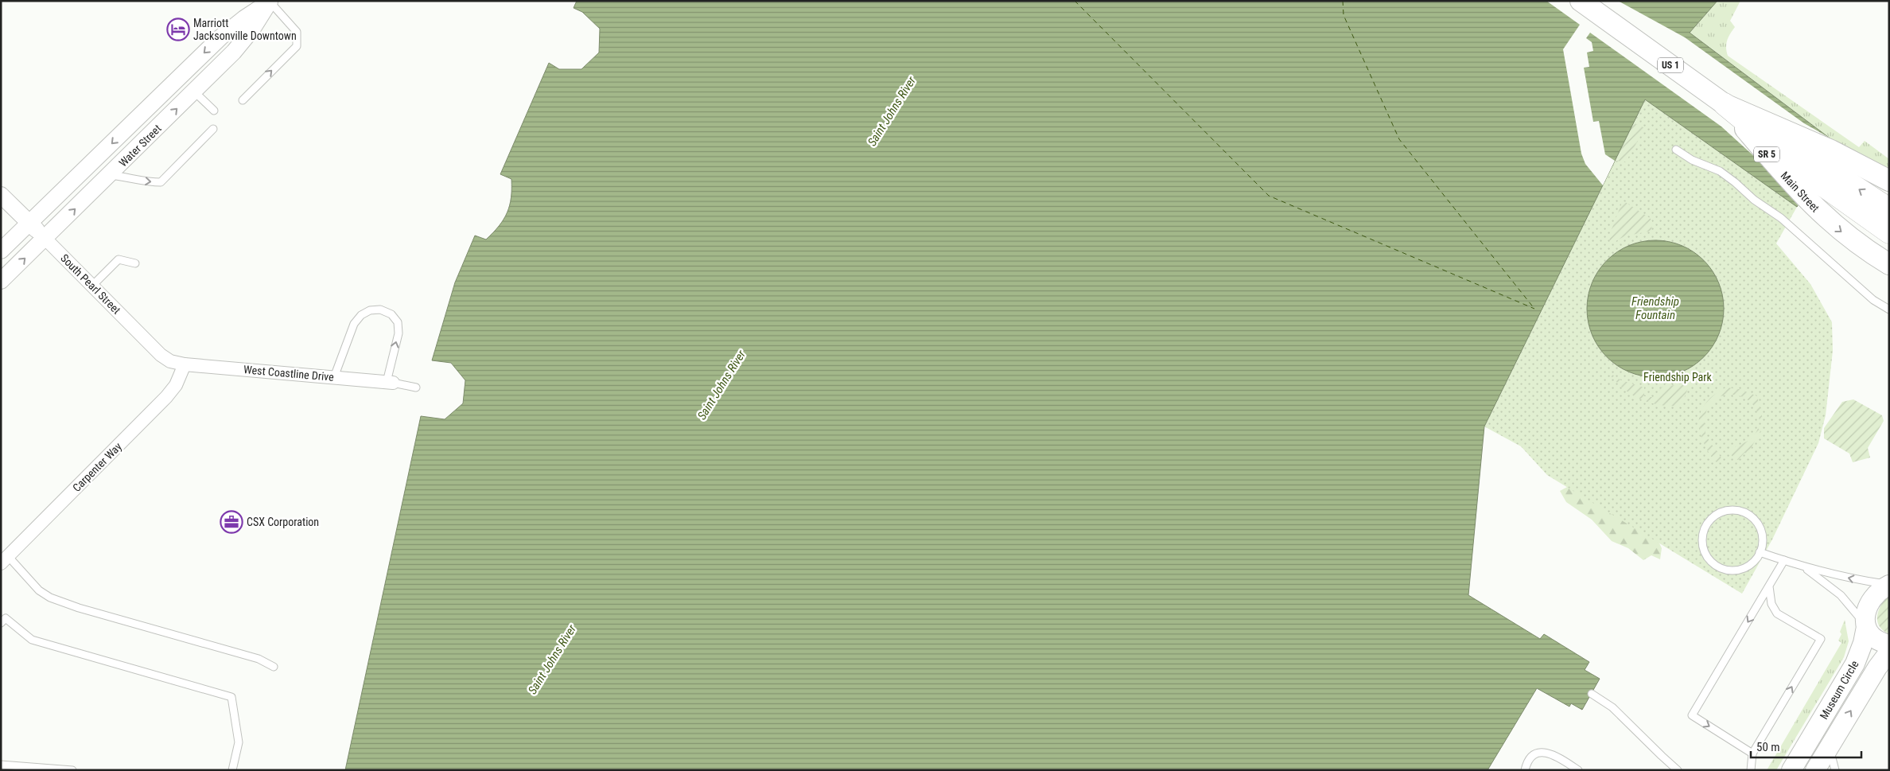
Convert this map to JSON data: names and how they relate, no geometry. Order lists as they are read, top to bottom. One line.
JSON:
{"streets":{"highway":["US 1"],"main road":["SR 5","Main Street","Museum Circle"],"street":["Water Street","South Pearl Street","West Coastline Drive","Carpenter Way"]},"crossings":[["US 1","Main Street"],["Water Street","South Pearl Street"],["South Pearl Street","West Coastline Drive"],["South Pearl Street","Carpenter Way"],["West Coastline Drive","Carpenter Way"]],"water":["Saint Johns River","Friendship Fountain"],"parks":["Friendship Park"],"places":{"hotel":["Marriott Jacksonville Downtown"],"office":["CSX Corporation"]},"scale_bar":"50 m"}
